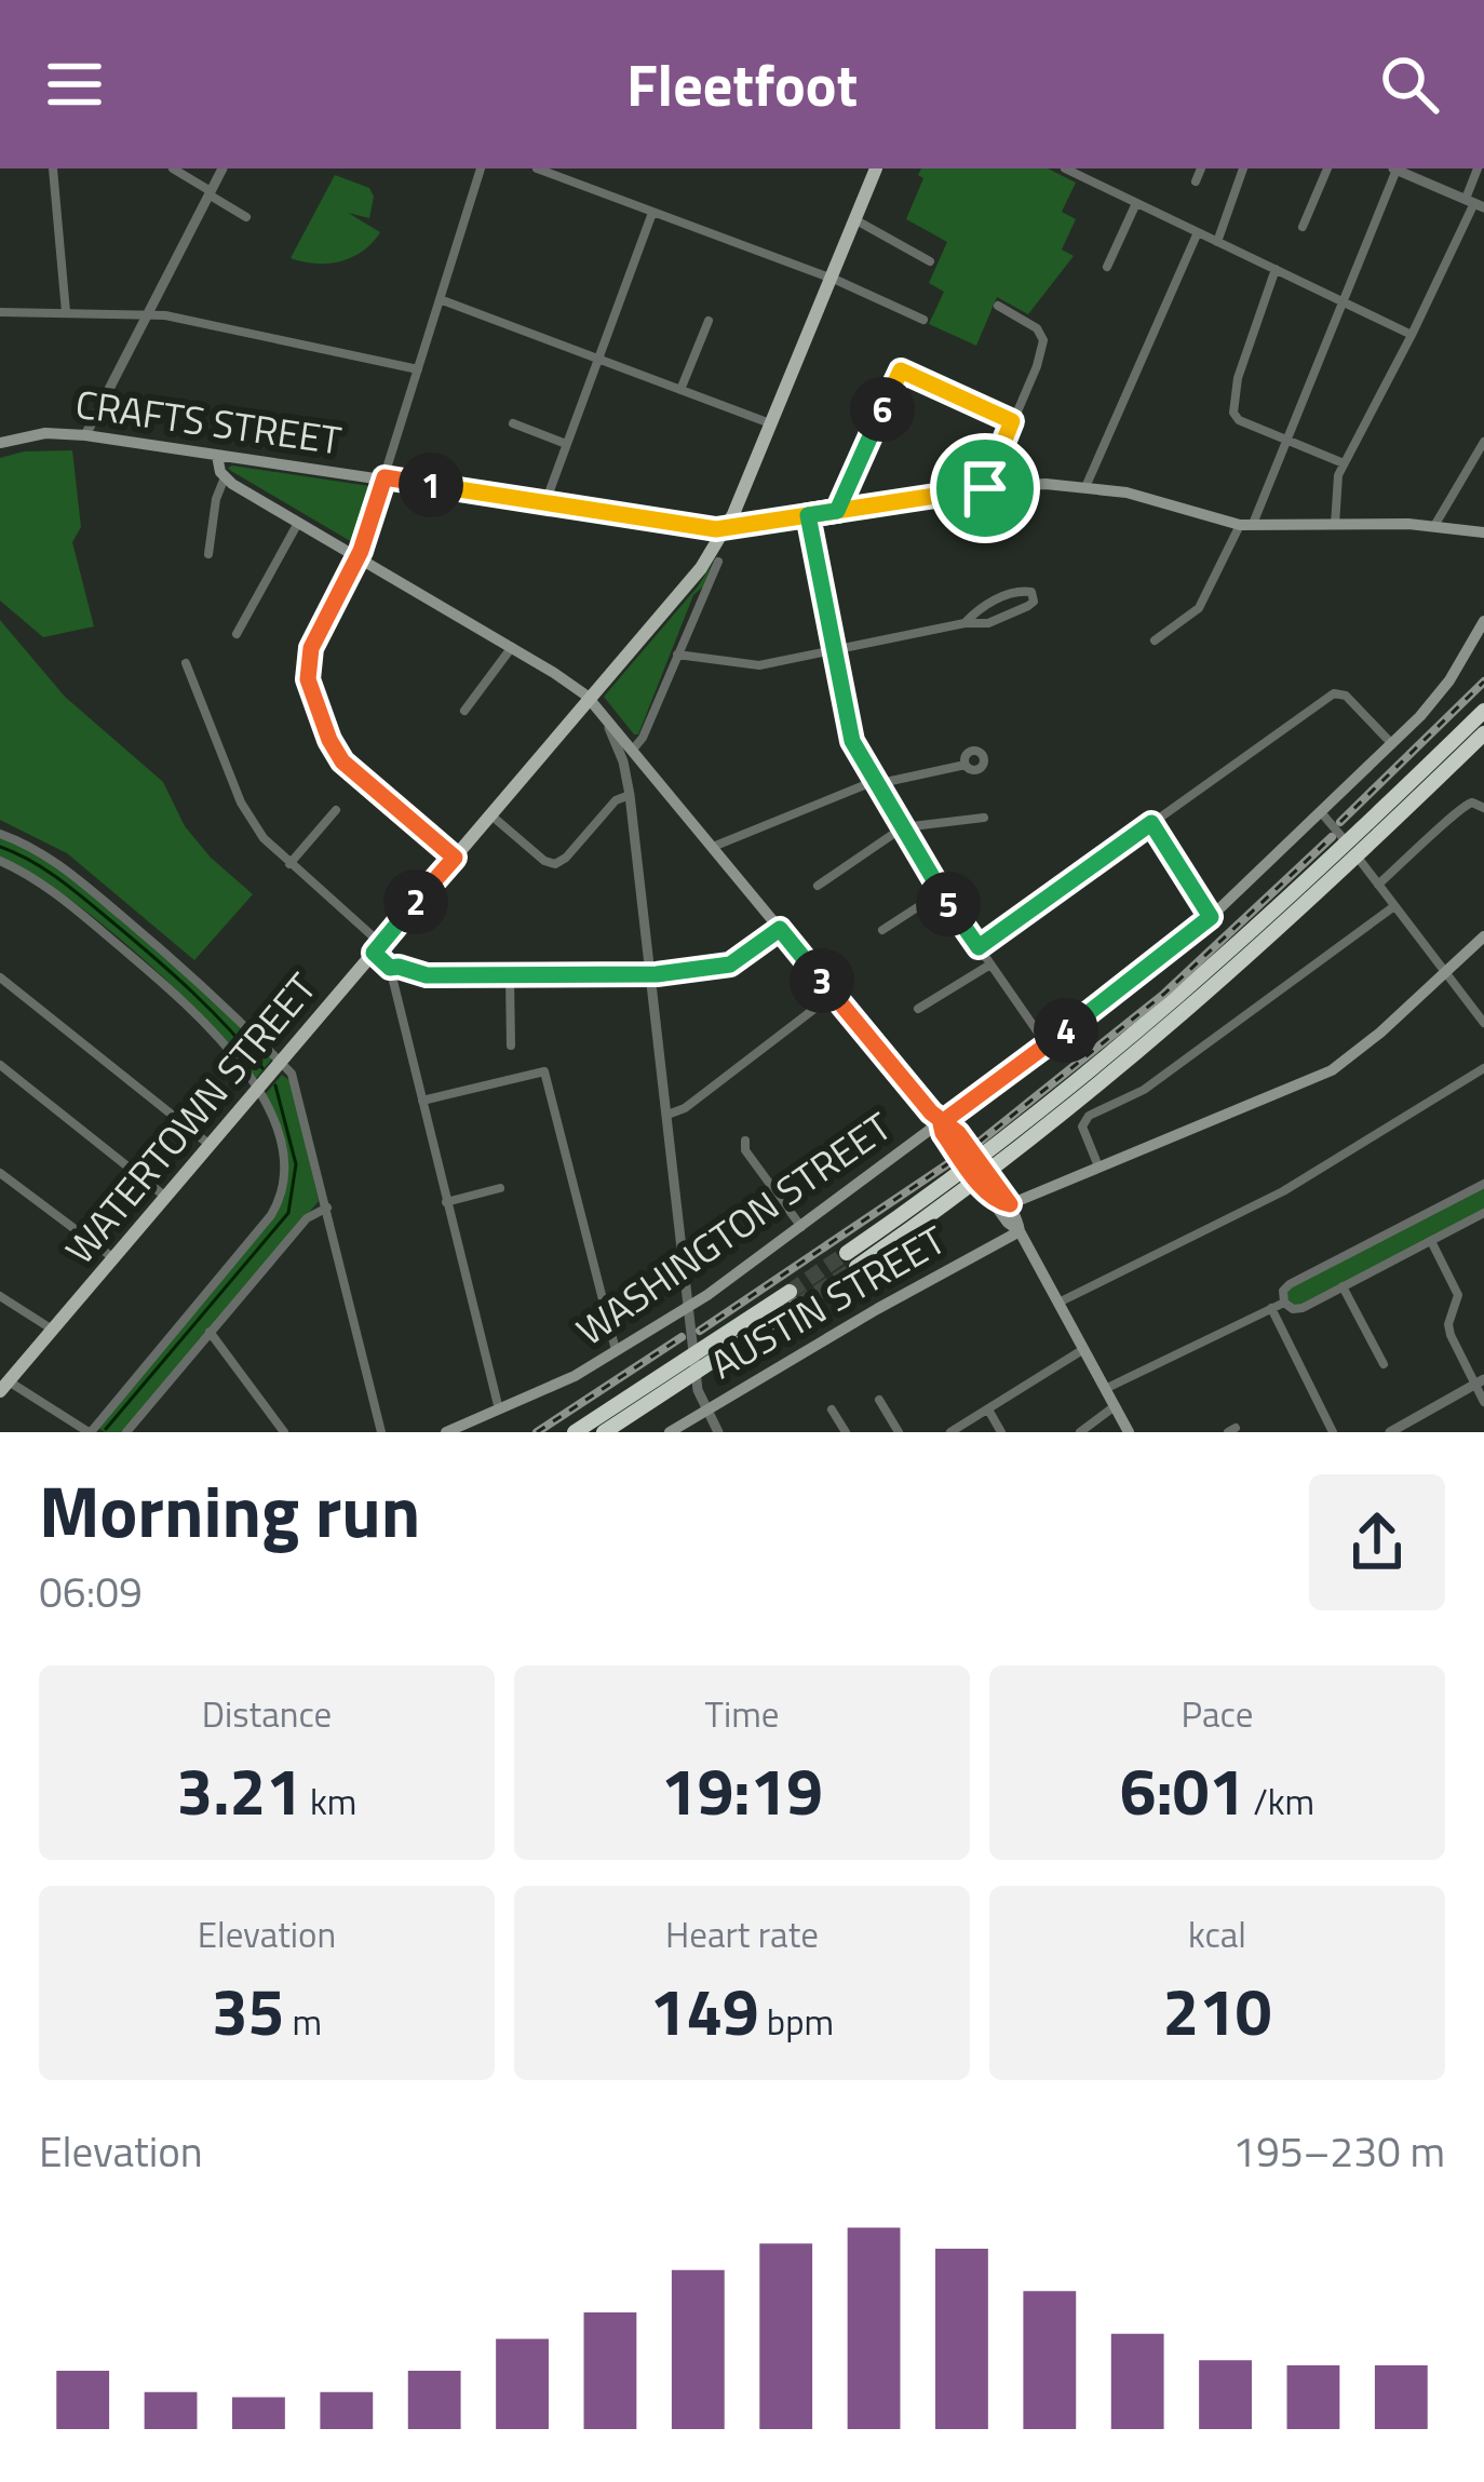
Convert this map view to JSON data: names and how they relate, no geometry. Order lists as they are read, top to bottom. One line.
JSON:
{"streets":{"main road":["CRAFTS STREET","WATERTOWN STREET","WASHINGTON STREET","AUSTIN STREET"]},"crossings":[["CRAFTS STREET","WATERTOWN STREET"]],"page":{"header":"Fleetfoot","pins":["6","1","2","5","3","4"],"heading":["Morning run","06:09"],"stats":[["Distance","3.21 km"],["Time","19:19"],["Pace","6:01 /km"],["Elevation","35 m"],["Heart rate","149 bpm"],["kcal","210"]],"chart":["Elevation","195–230 m"]}}
